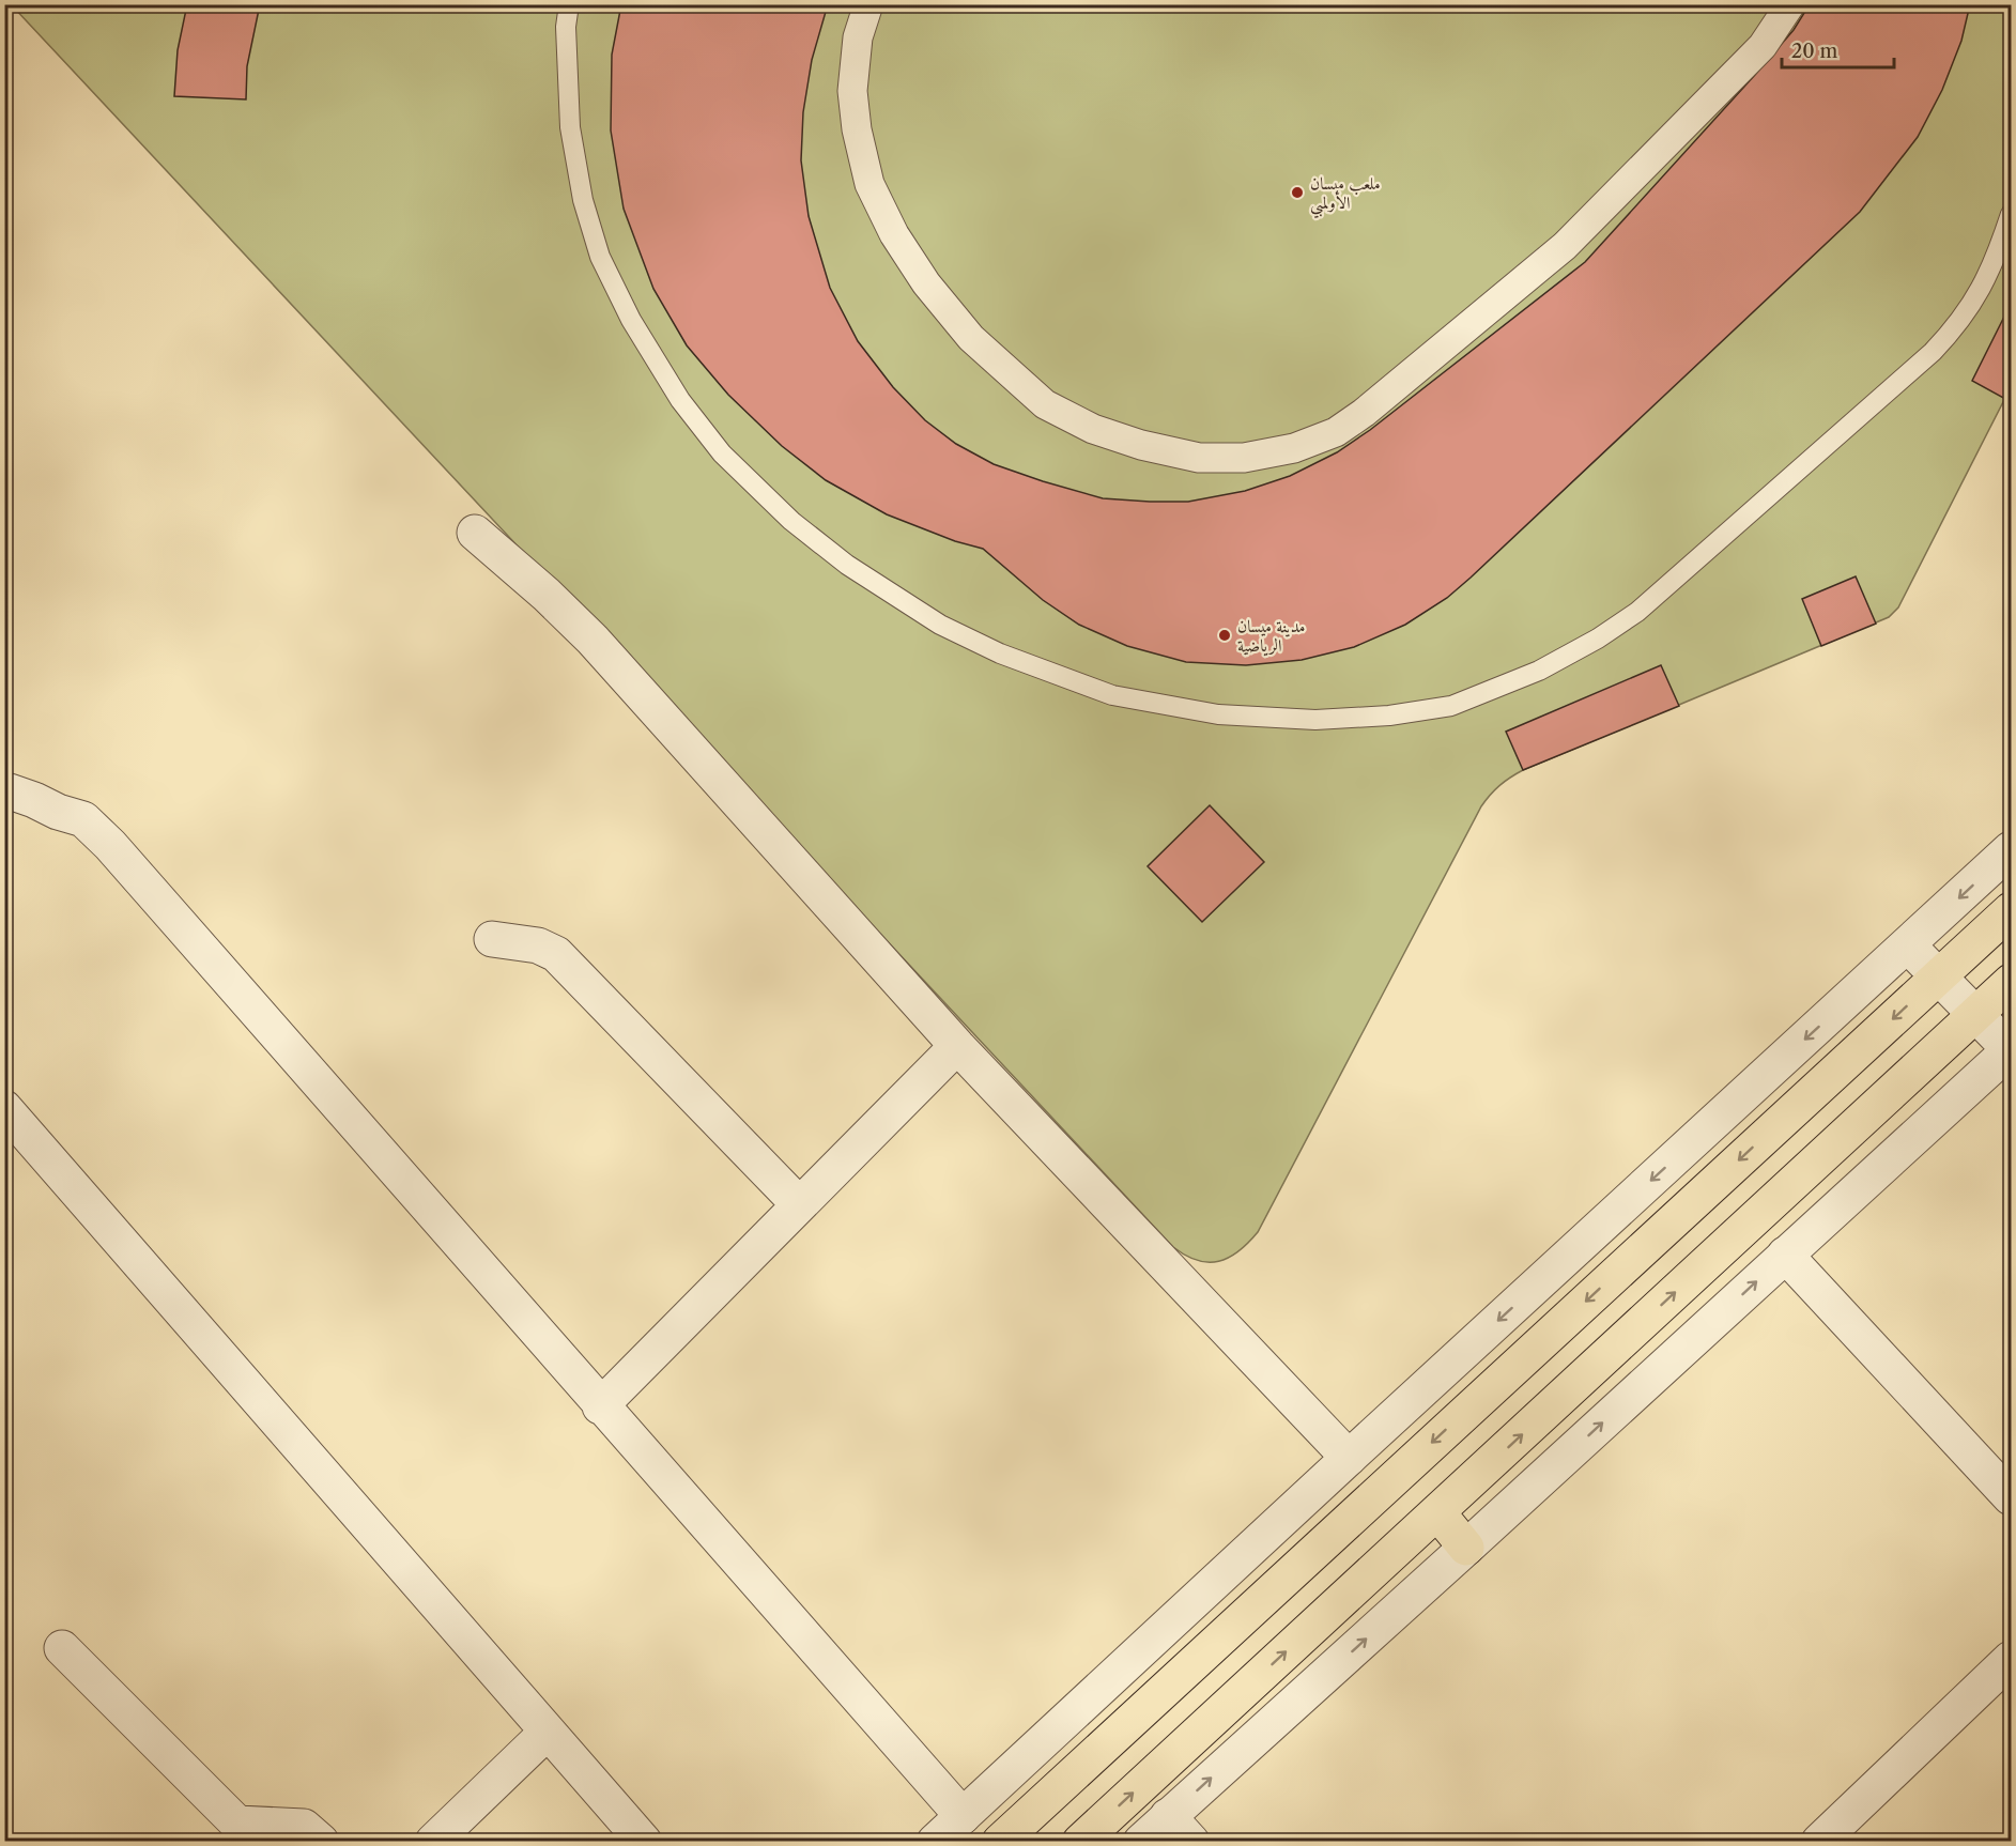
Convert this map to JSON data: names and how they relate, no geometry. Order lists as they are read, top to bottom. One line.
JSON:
{"places":["ملعب ميسان الأولمبي","مدينة ميسان الرياضية"],"scale_bar":"20 m"}
